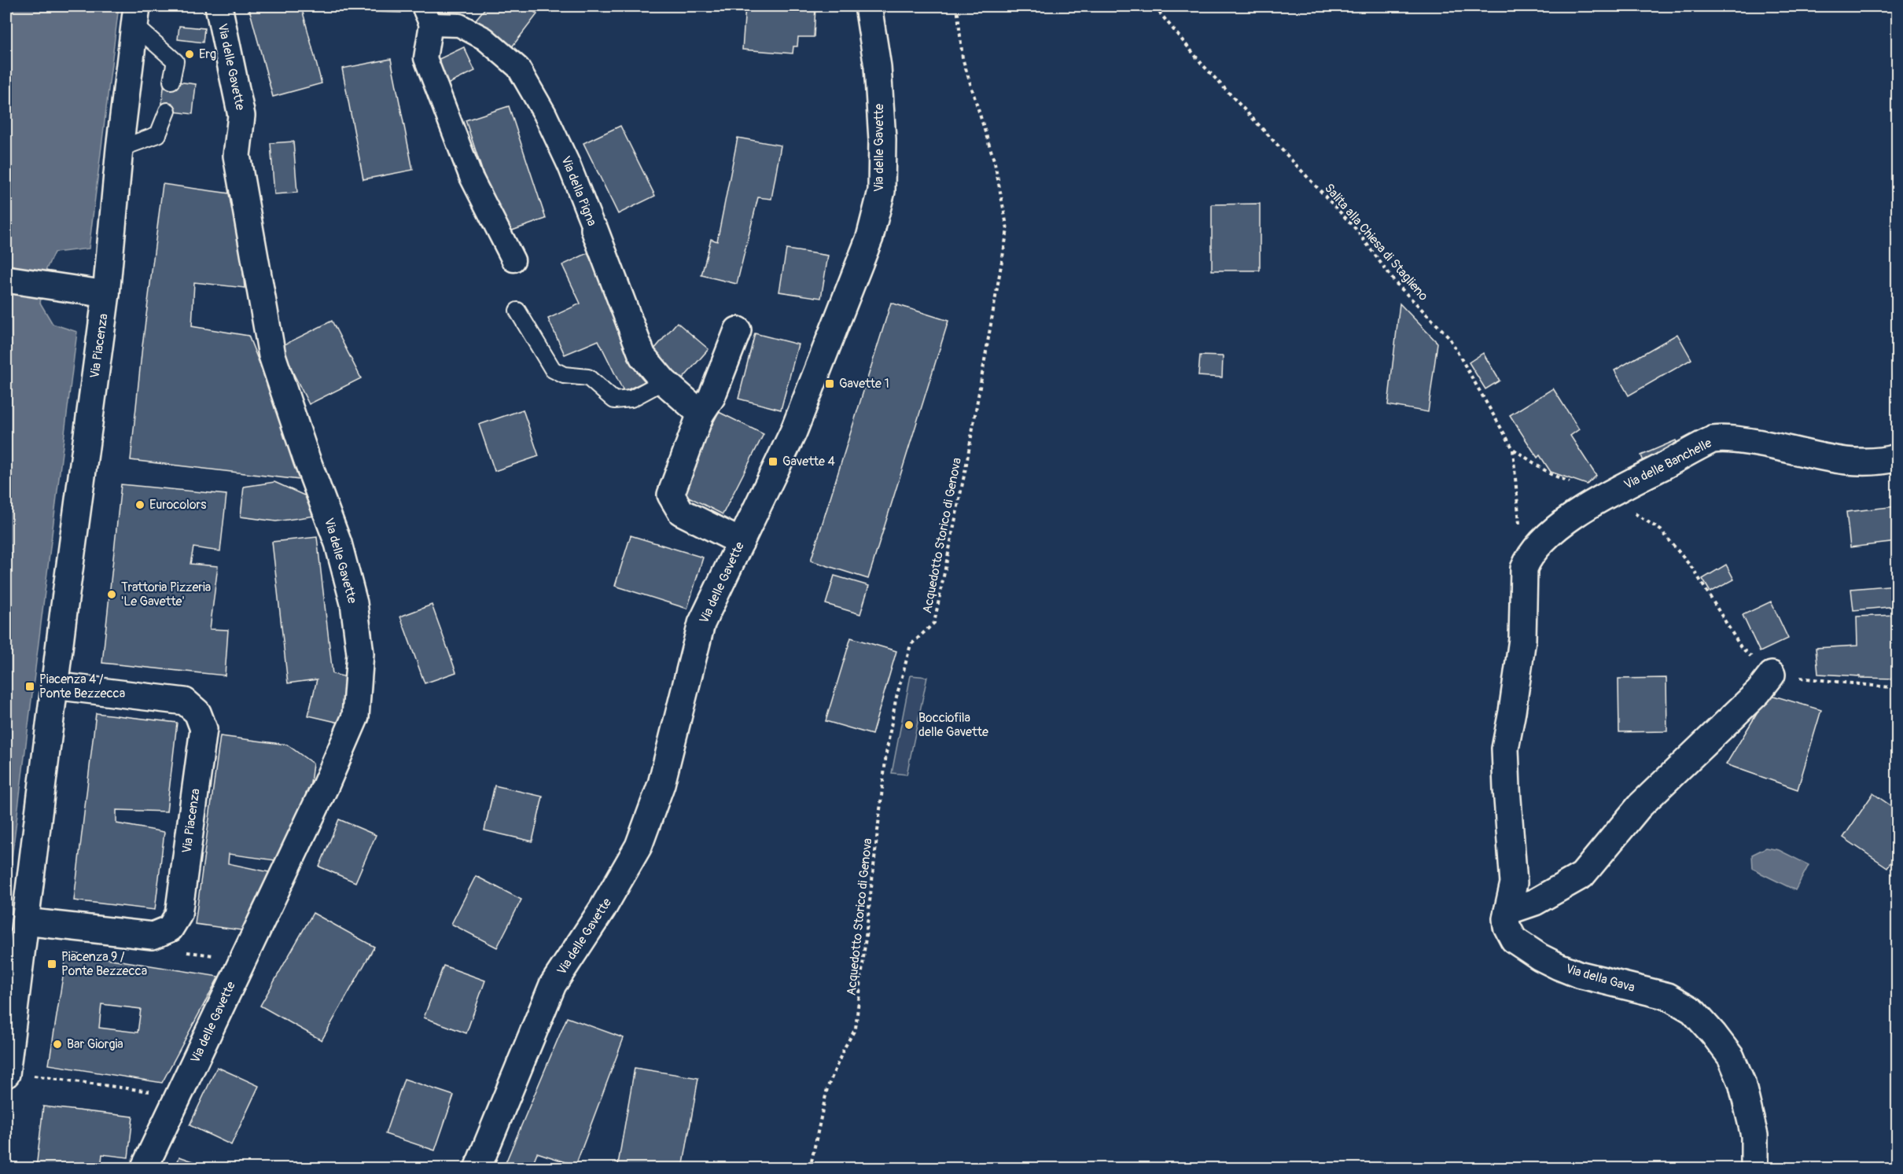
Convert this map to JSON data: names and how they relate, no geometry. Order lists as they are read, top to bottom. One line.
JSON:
{"streets":{"street":["Via delle Gavette","Via della Pigna","Via Piacenza","Via delle Banchelle","Via della Gava"],"path":["Salita alla Chiesa di Staglieno","Acquedotto Storico di Genova"]},"crossings":[["Salita alla Chiesa di Staglieno","Via delle Banchelle"],["Via delle Banchelle","Via della Gava"]],"places":{"other":["Erg","Eurocolors","Trattoria Pizzeria 'Le Gavette'","Bocciofila delle Gavette","Bar Giorgia"],"transit":["Gavette 1","Gavette 4","Piacenza 4 / Ponte Bezzecca","Piacenza 9 / Ponte Bezzecca"]}}
